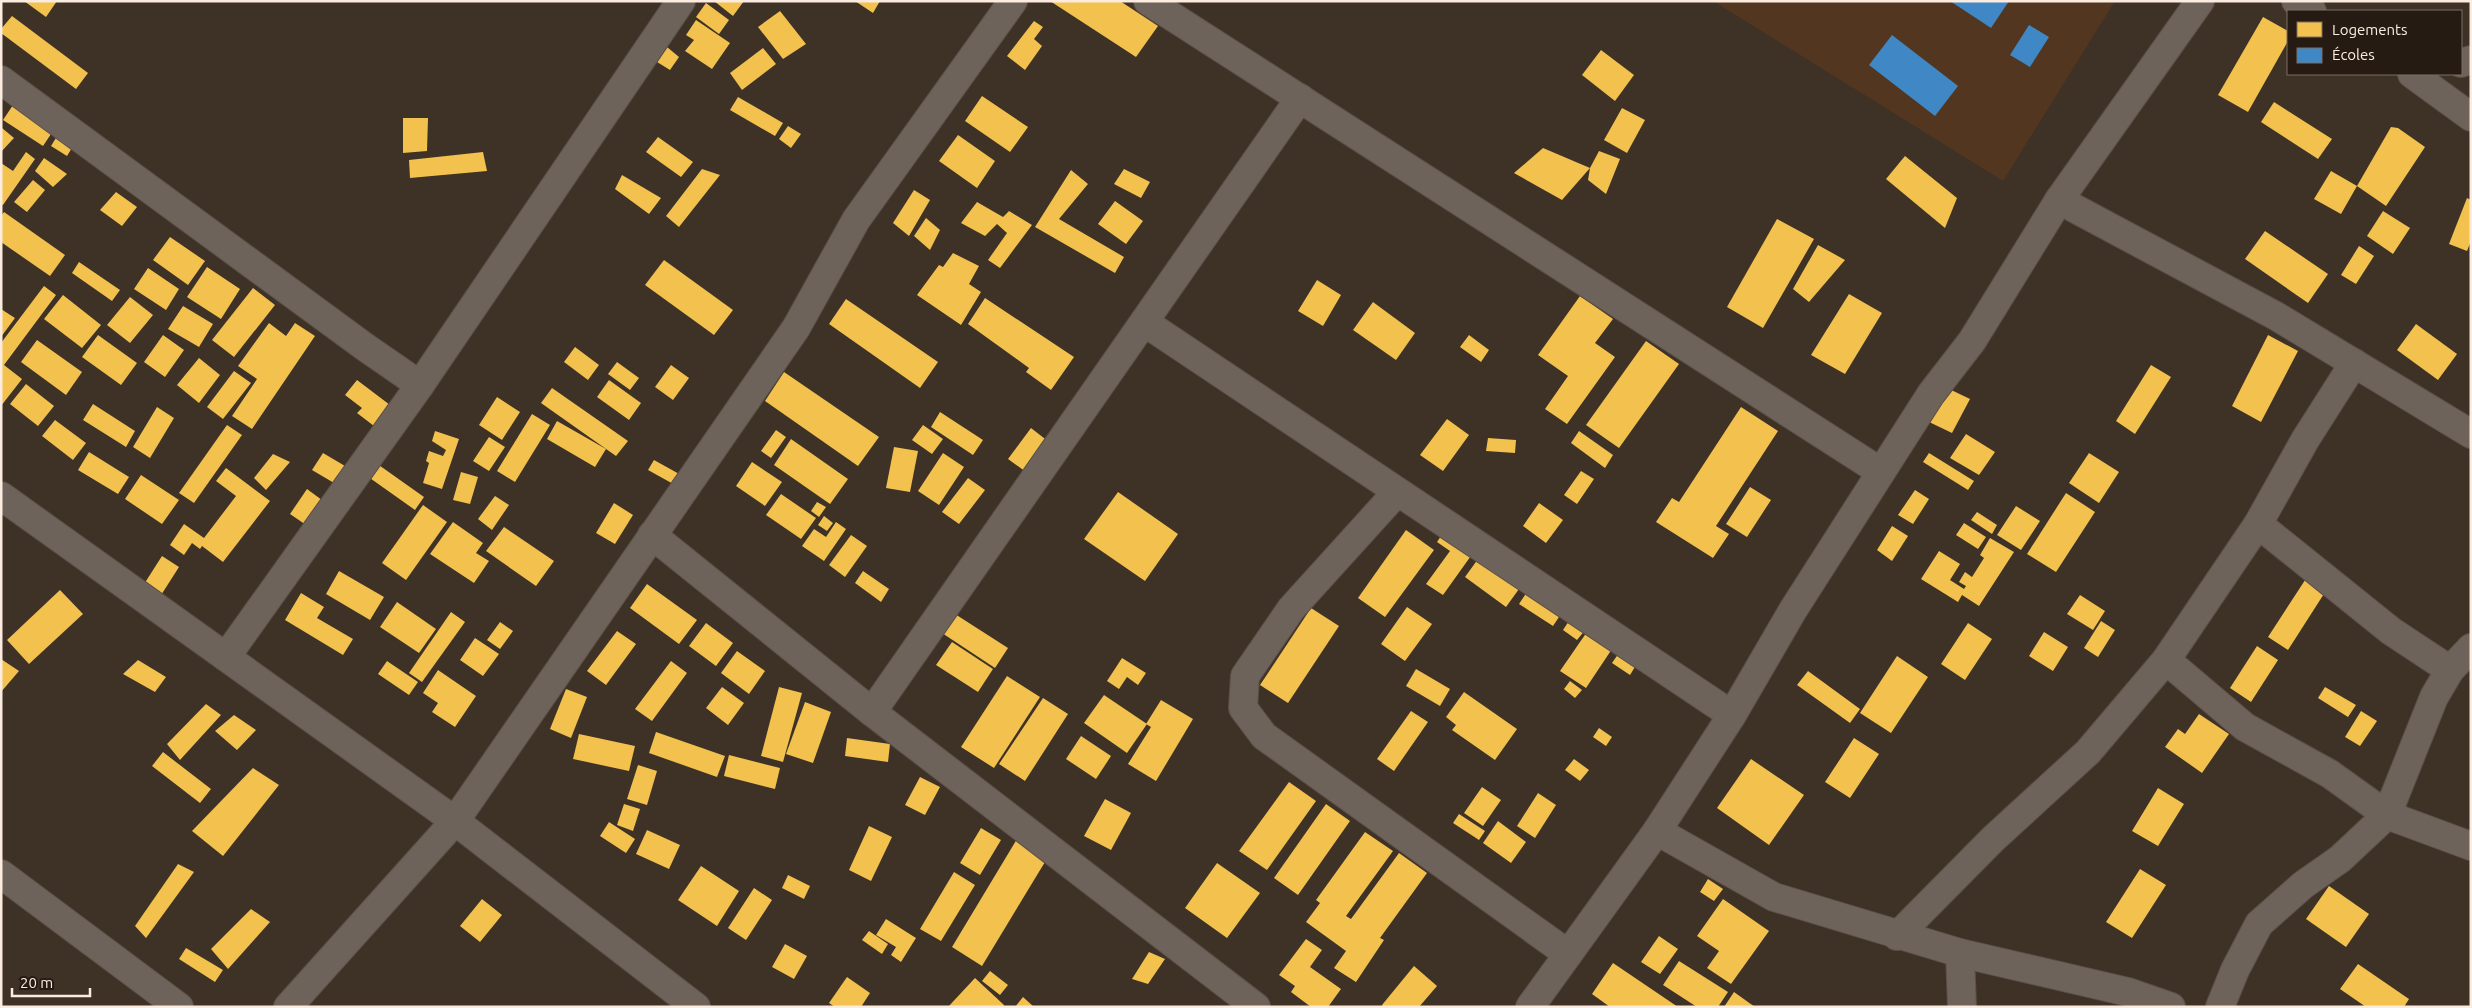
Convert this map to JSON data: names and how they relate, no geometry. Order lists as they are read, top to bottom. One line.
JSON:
{"legend":["Logements","Écoles"],"scale_bar":"20 m"}
